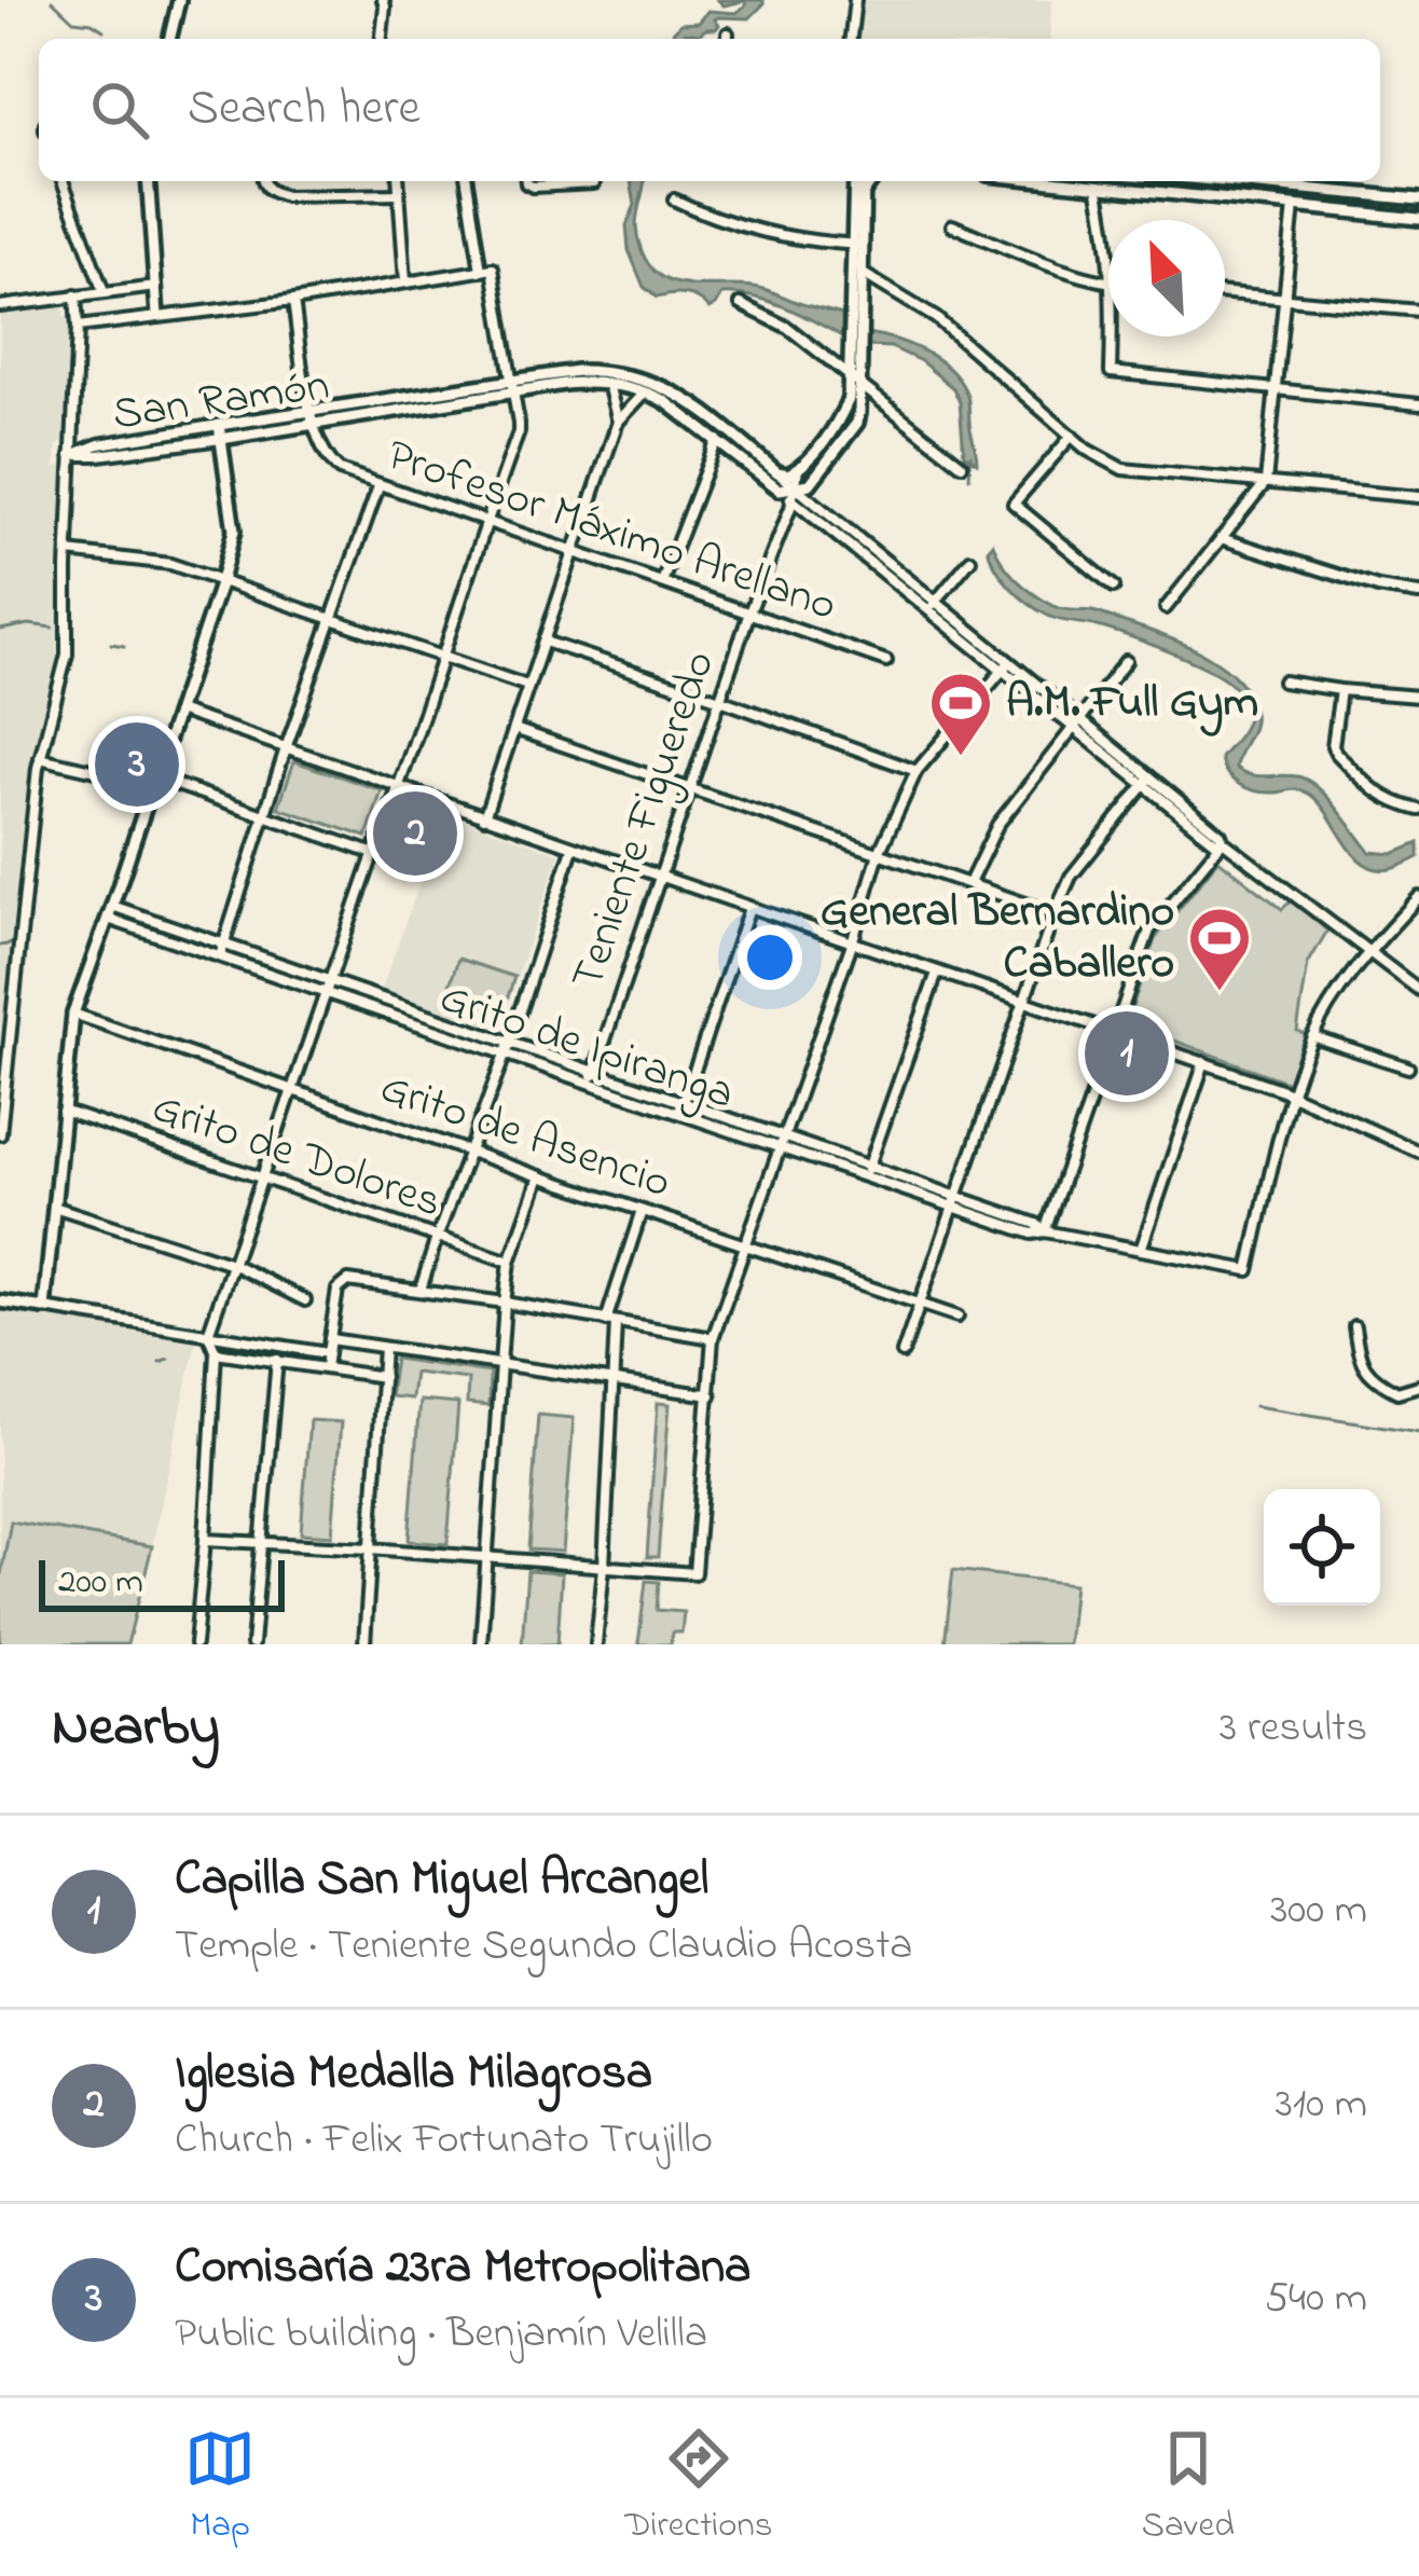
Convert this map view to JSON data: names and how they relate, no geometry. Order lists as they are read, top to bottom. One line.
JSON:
{"streets":{"street":["San Ramón","Profesor Máximo Arellano","Teniente Figueredo","Grito de Ipiranga","Grito de Asencio","Grito de Dolores"]},"crossings":[["San Ramón","Profesor Máximo Arellano"],["San Ramón","Teniente Figueredo"],["Profesor Máximo Arellano","Teniente Figueredo"],["Teniente Figueredo","Grito de Ipiranga"]],"places":{"sports":["A.M. Full Gym","General Bernardino Caballero"]},"scale_bar":"200 m","north":"top left","page":{"search":"Search here","pins":["3","2","1"],"scale":"200 m","heading":["Nearby","3 results"],"list":[{"mark":"1","name":"Capilla San Miguel Arcangel","note":"Temple · Teniente Segundo Claudio Acosta","value":"300 m"},{"mark":"2","name":"Iglesia Medalla Milagrosa","note":"Church · Felix Fortunato Trujillo","value":"310 m"},{"mark":"3","name":"Comisaría 23ra Metropolitana","note":"Public building · Benjamín Velilla","value":"540 m"}],"nav":["Map","Directions","Saved"]}}
